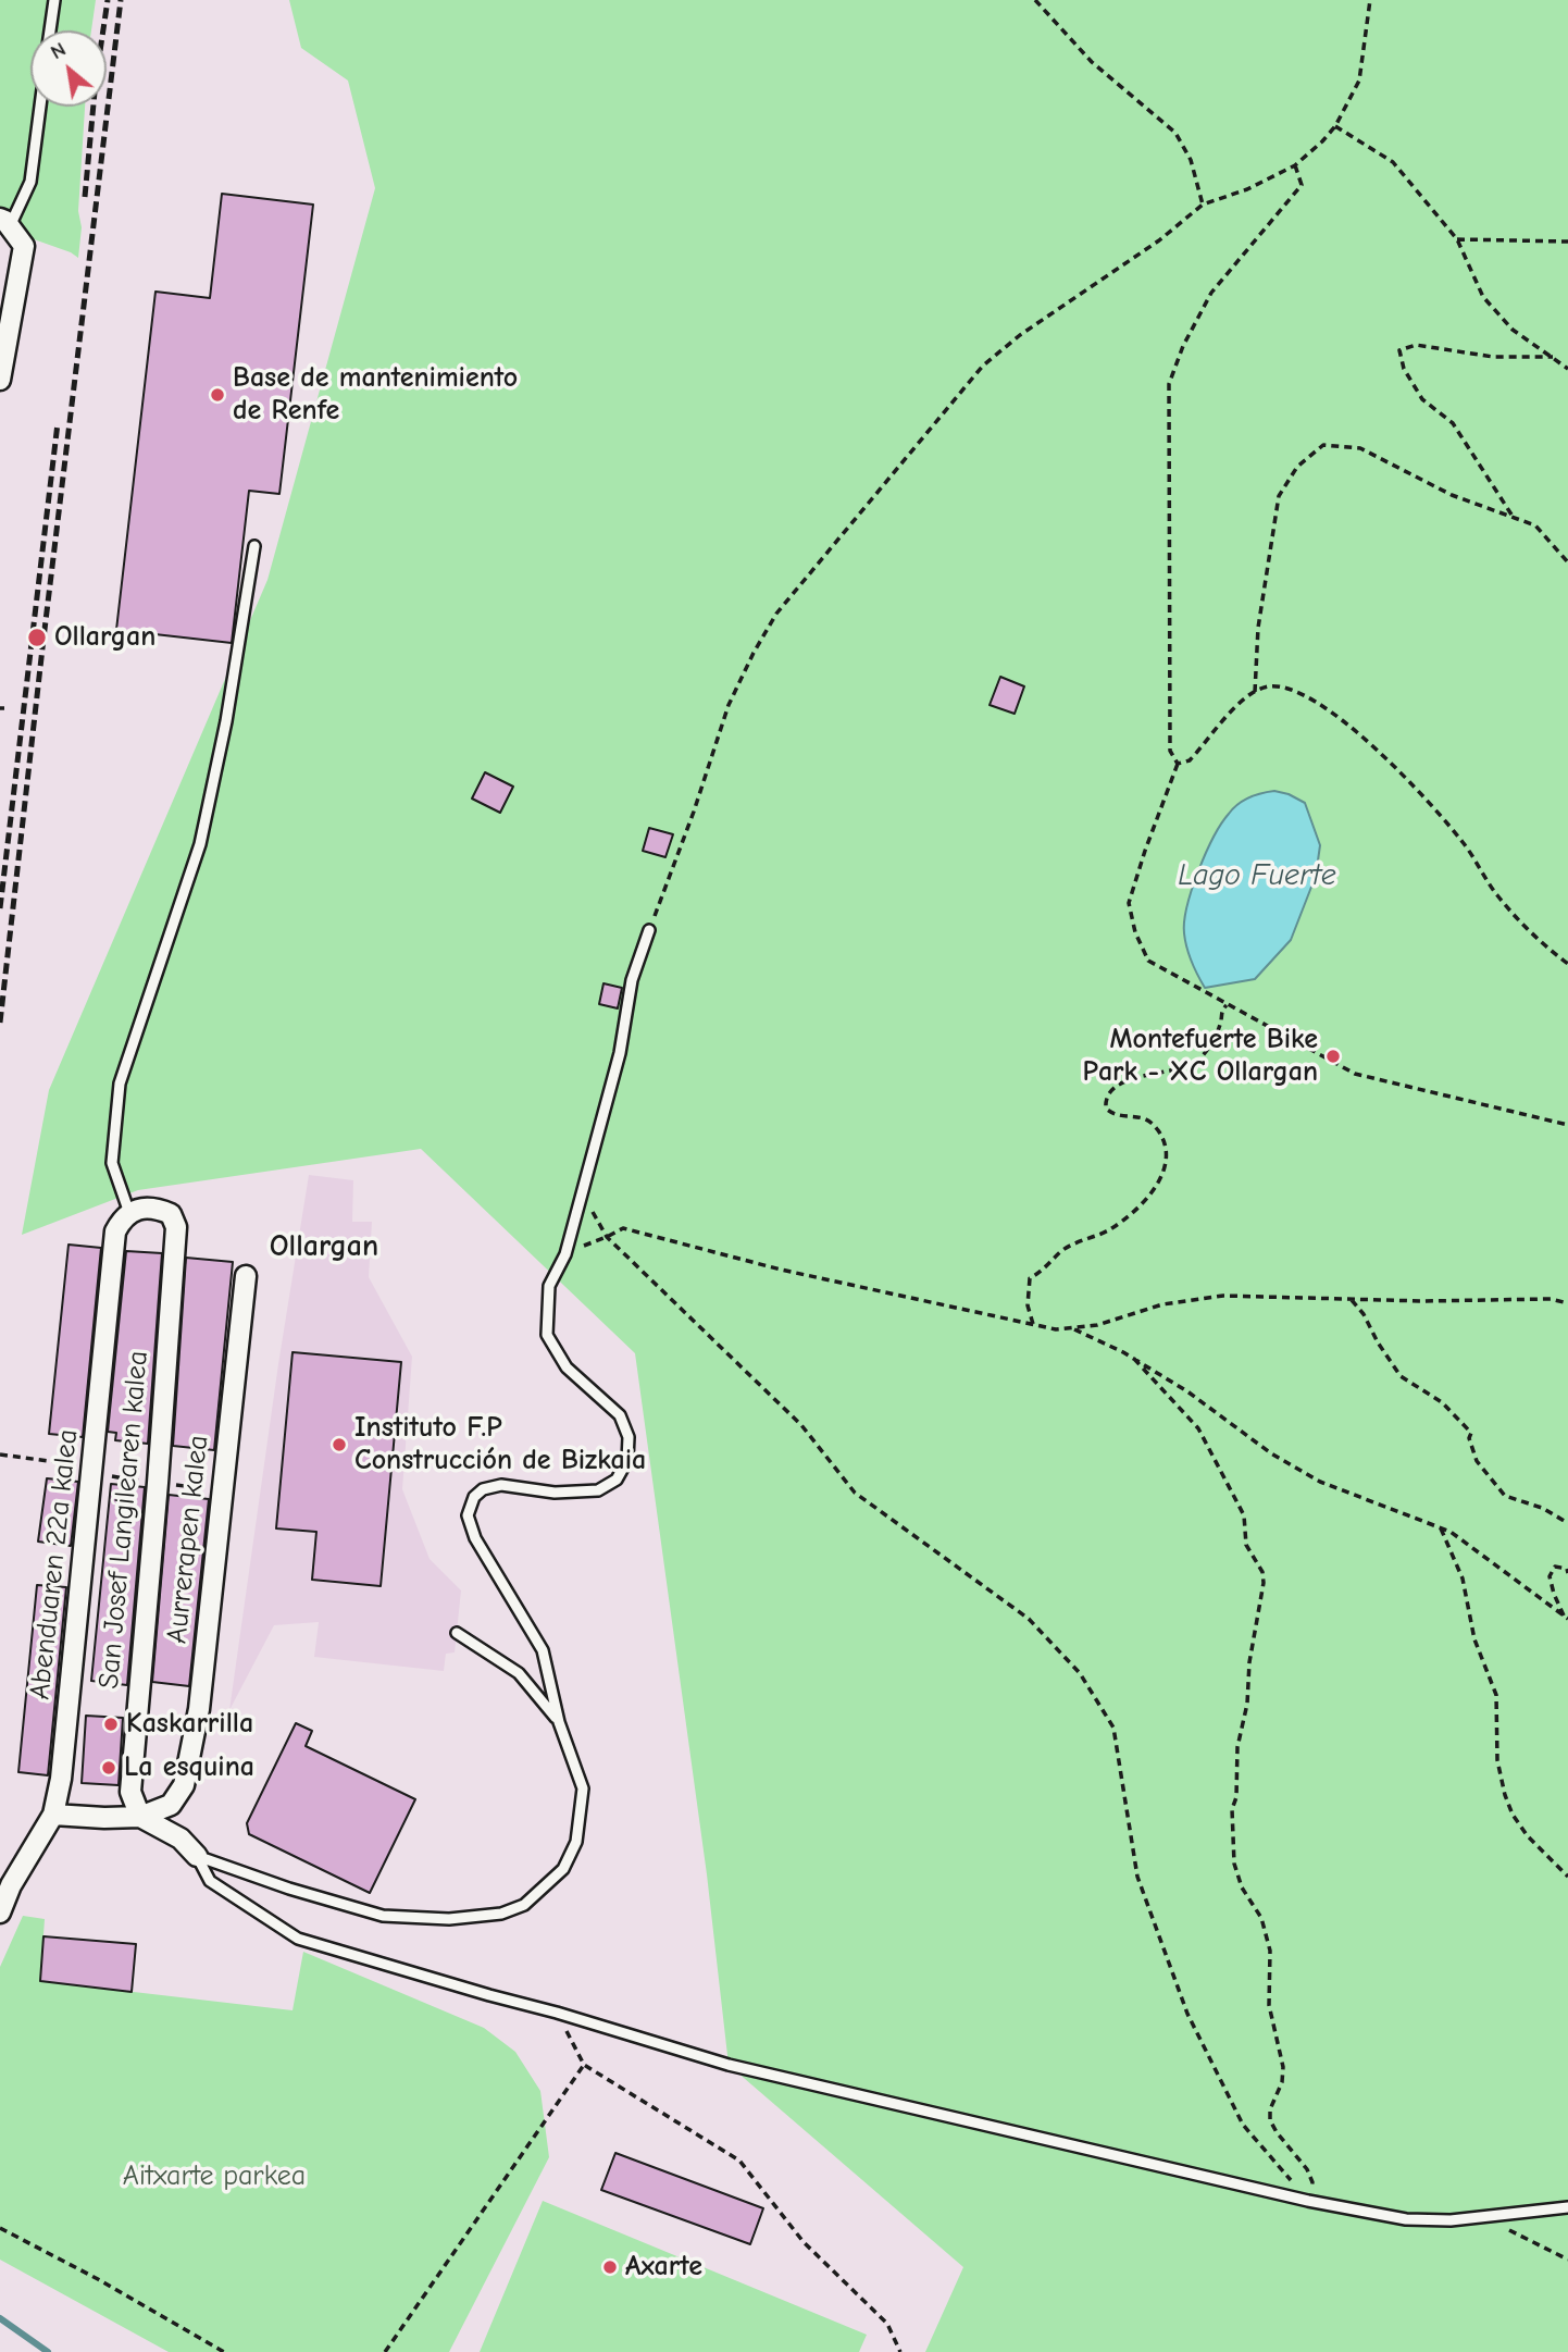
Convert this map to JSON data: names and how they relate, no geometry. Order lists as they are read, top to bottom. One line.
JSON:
{"streets":{"street":["San Josef Langilearen kalea","Aurrerapen kalea","Abenduaren 22a kalea"]},"crossings":[["San Josef Langilearen kalea","Aurrerapen kalea"],["San Josef Langilearen kalea","Abenduaren 22a kalea"]],"districts":["Ollargan"],"water":["Lago Fuerte"],"parks":["Aitxarte parkea"],"places":["Base de mantenimiento de Renfe","Ollargan","Montefuerte Bike Park - XC Ollargan","Instituto F.P Construcción de Bizkaia","Kaskarrilla","La esquina","Axarte"],"north":"top left"}
